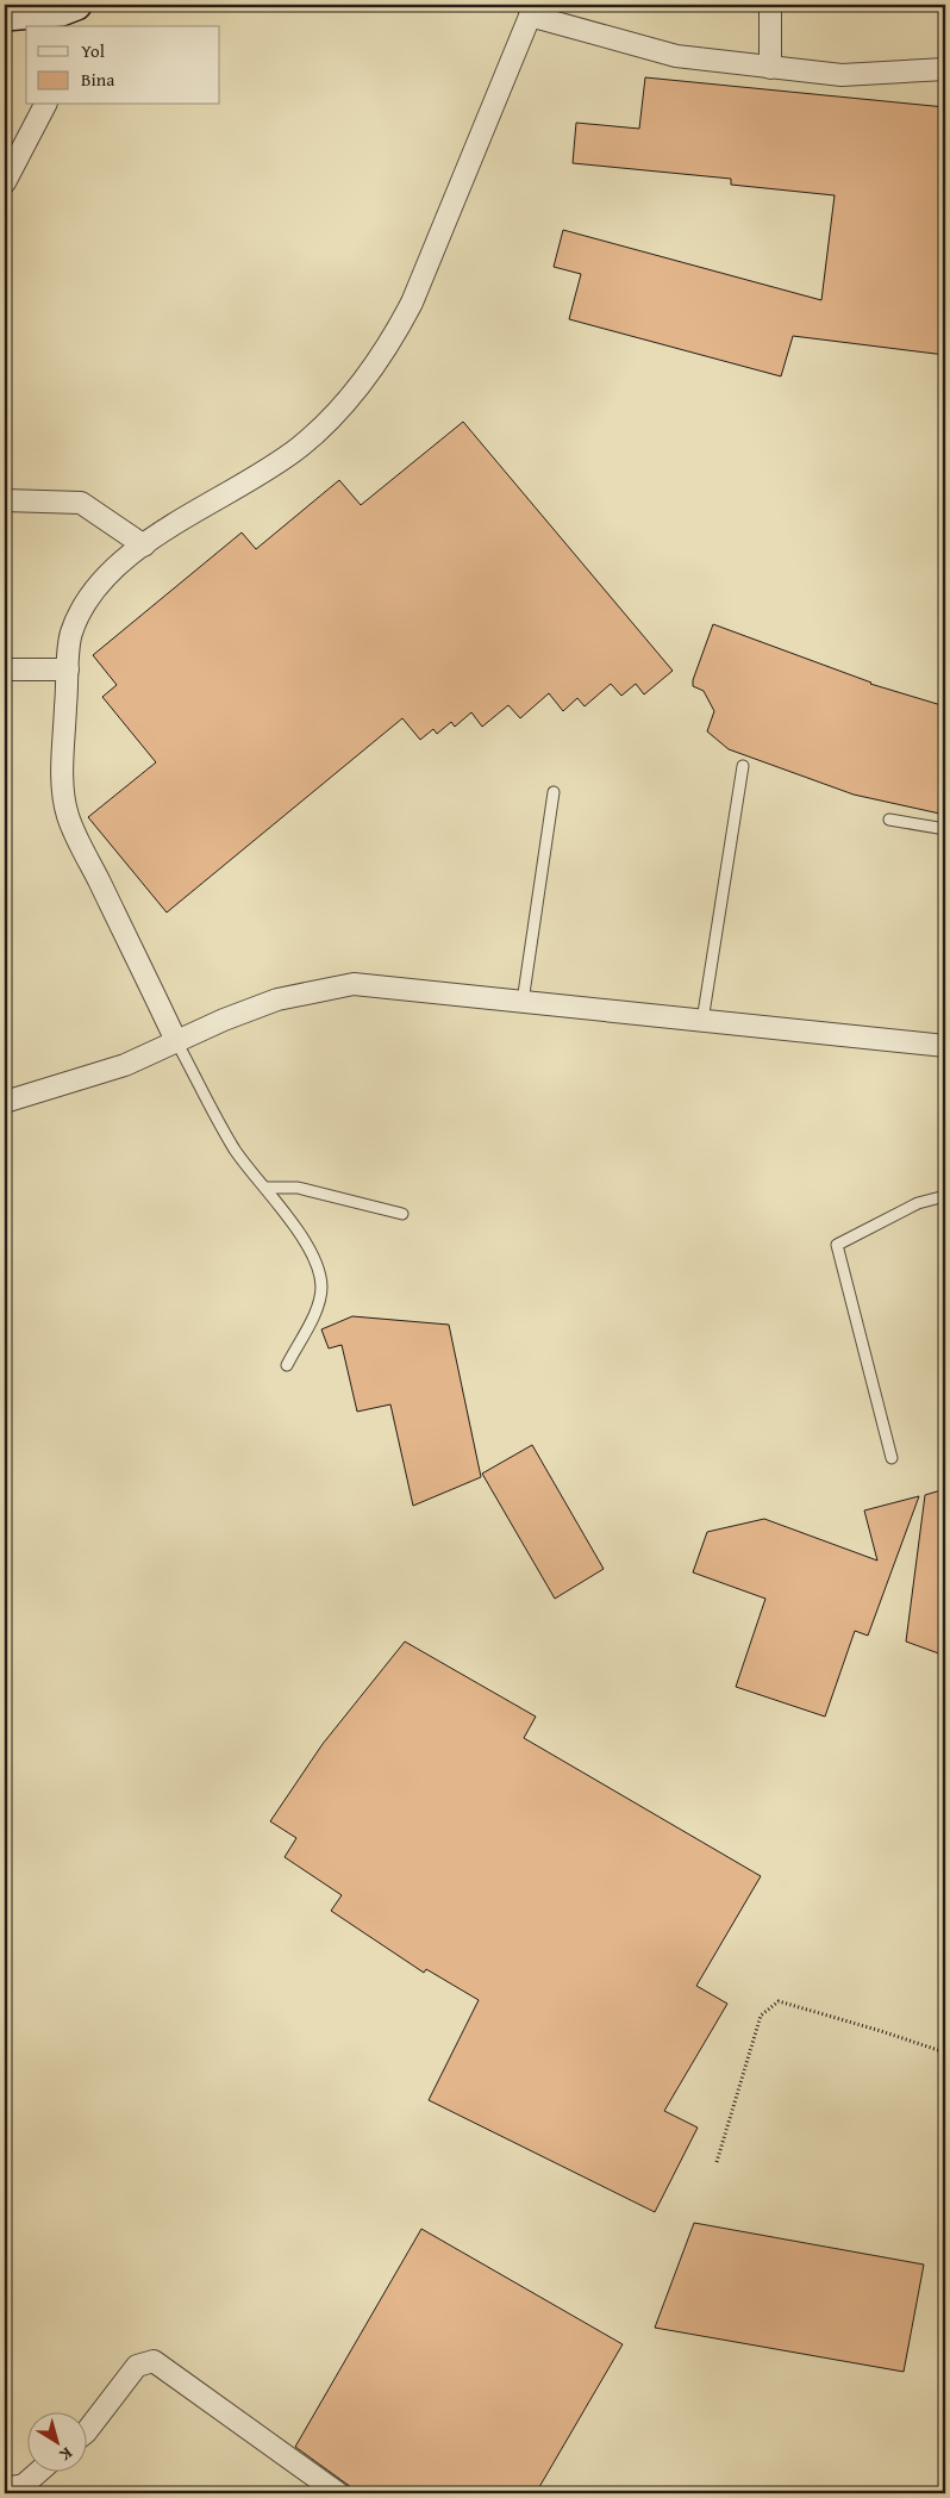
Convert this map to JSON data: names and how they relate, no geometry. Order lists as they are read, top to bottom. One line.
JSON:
{"legend":["Yol","Bina"],"north":"bottom right"}
